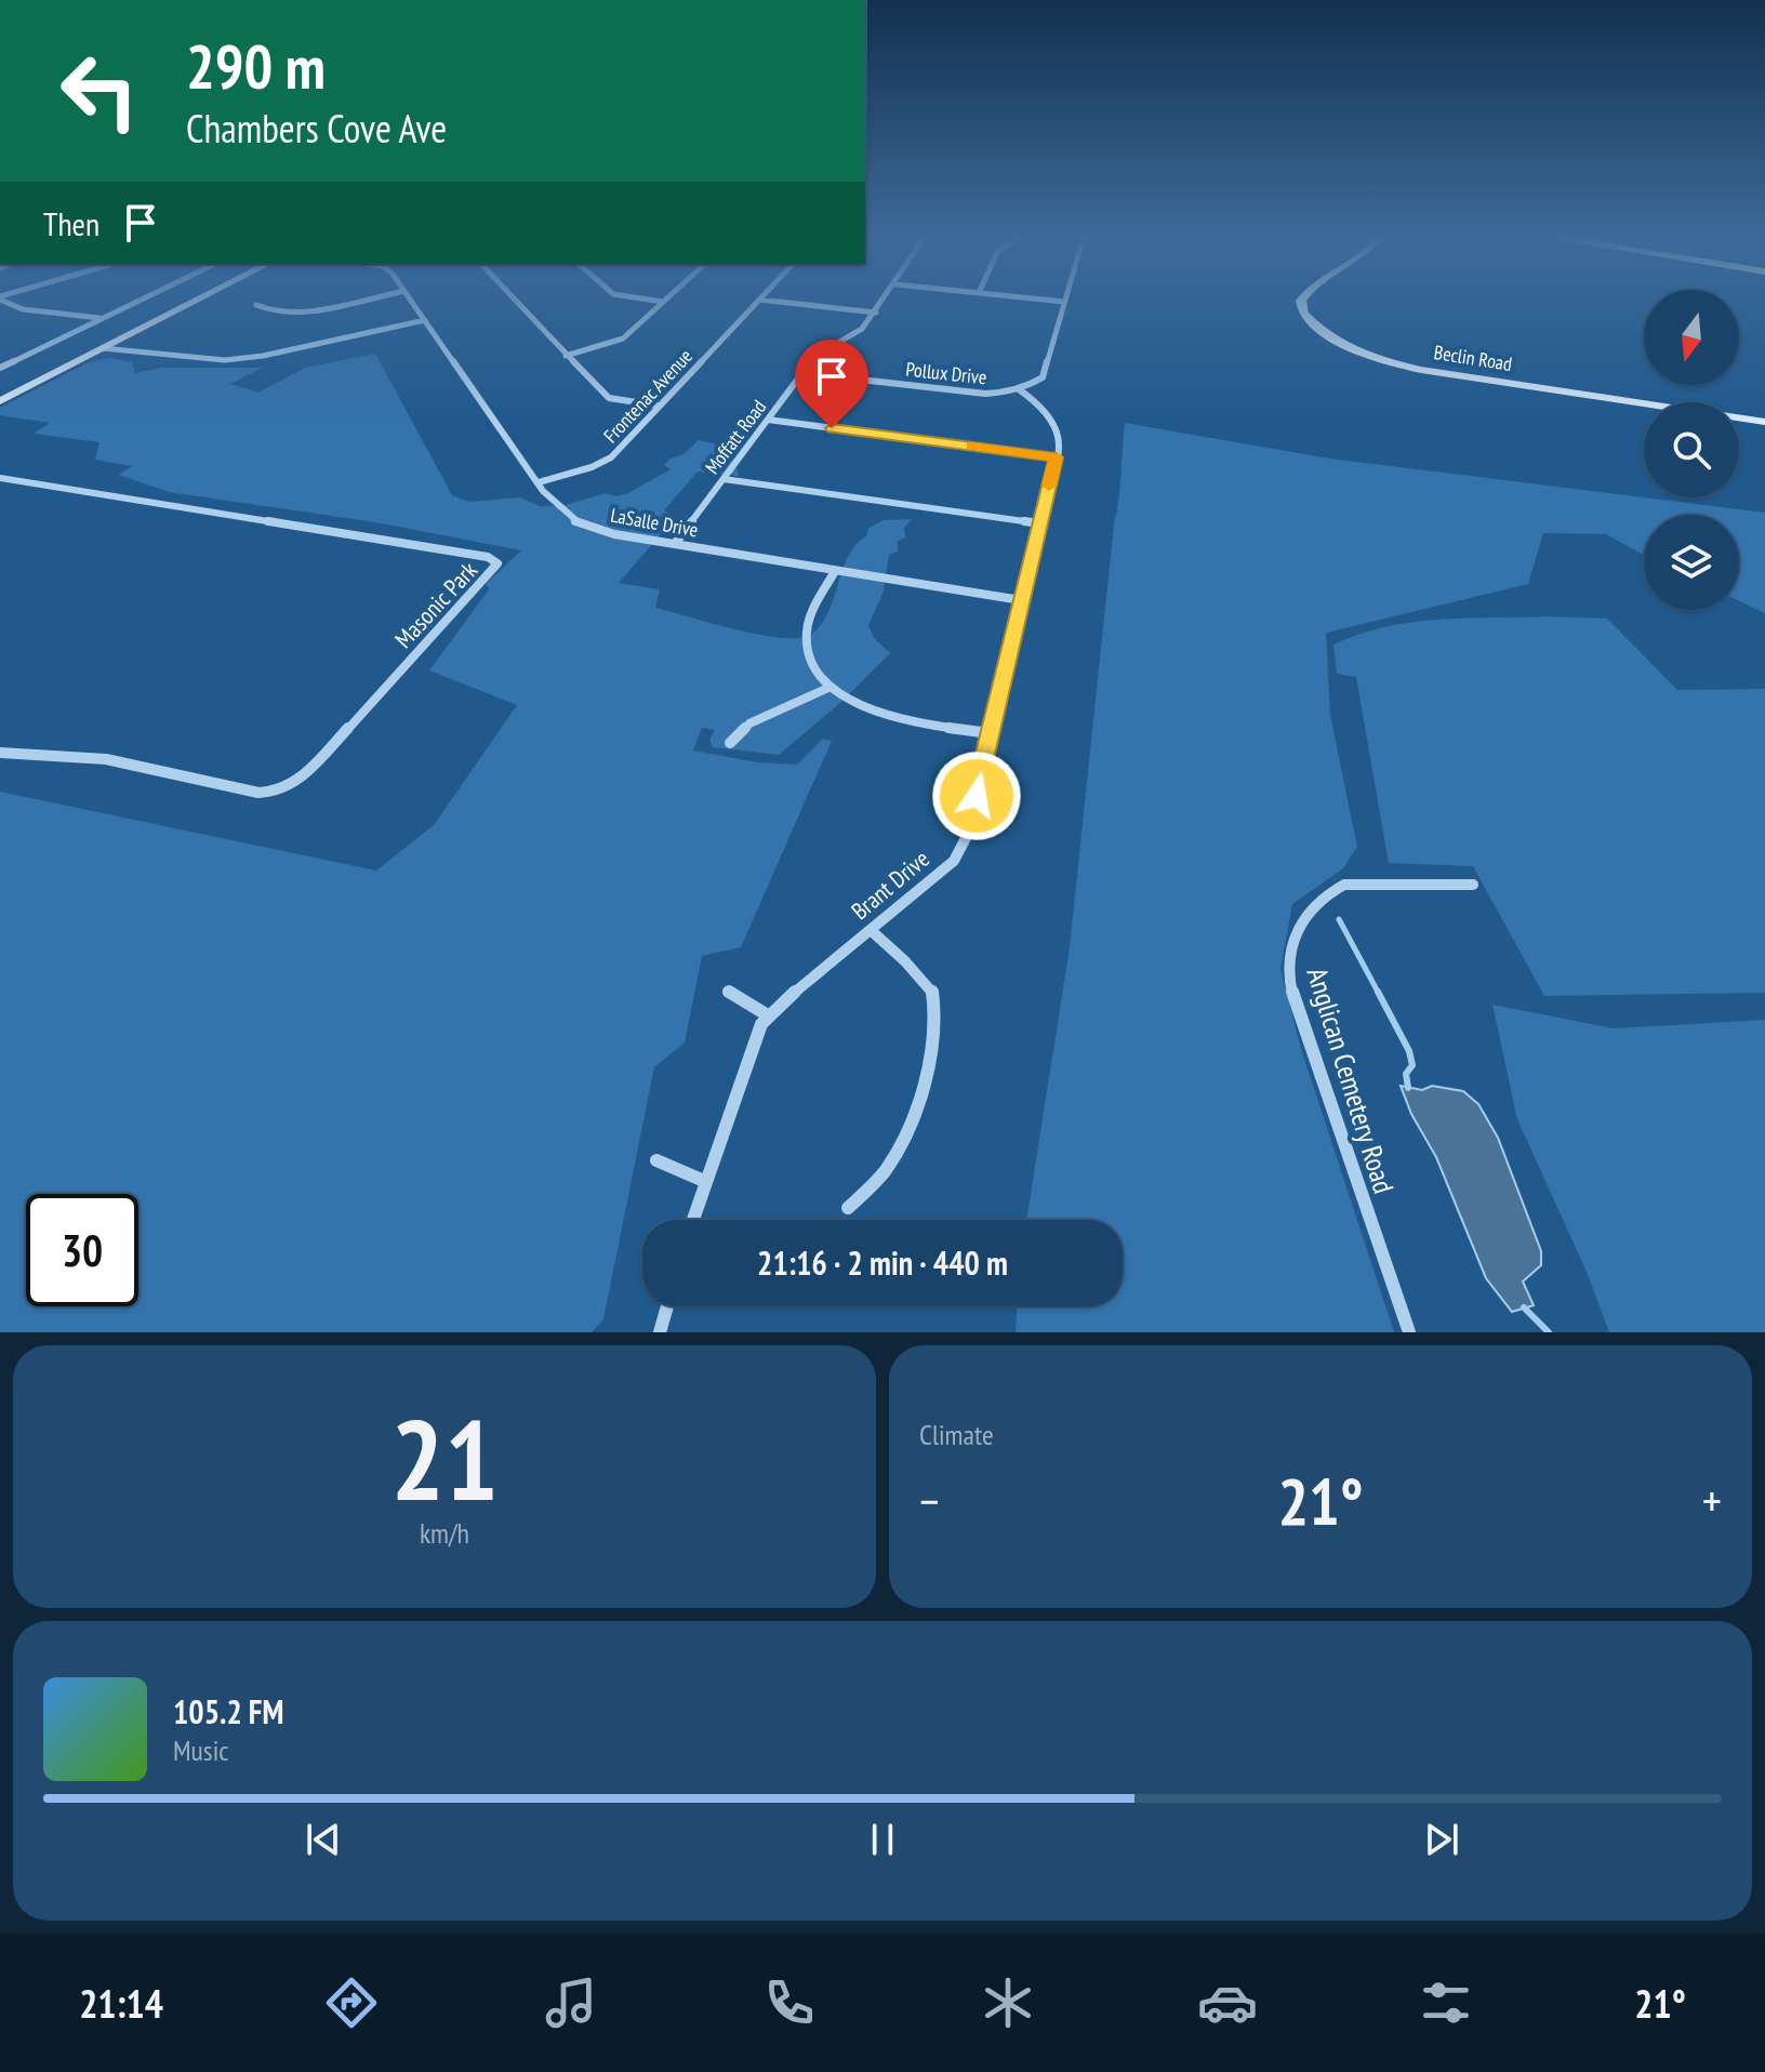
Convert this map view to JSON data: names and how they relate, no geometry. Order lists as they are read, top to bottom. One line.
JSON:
{"streets":{"street":["Beclin Road","Pollux Drive","Frontenac Avenue","Moffatt Road","LaSalle Drive","Masonic Park","Brant Drive","Anglican Cemetery Road"]},"crossings":[["Pollux Drive","Moffatt Road"],["Pollux Drive","Brant Drive"],["Frontenac Avenue","LaSalle Drive"],["Moffatt Road","LaSalle Drive"],["LaSalle Drive","Brant Drive"]],"north":"bottom","page":{"turn":["290 m","Chambers Cove Ave"],"then":"Then","limit":"30","trip":"21:16 · 2 min · 440 m","tile":[["21","km/h"],"Climate"],"heat":["−","21°","+"],"song":["105.2 FM","Music"],"tabs":["21:14","21°"]}}
